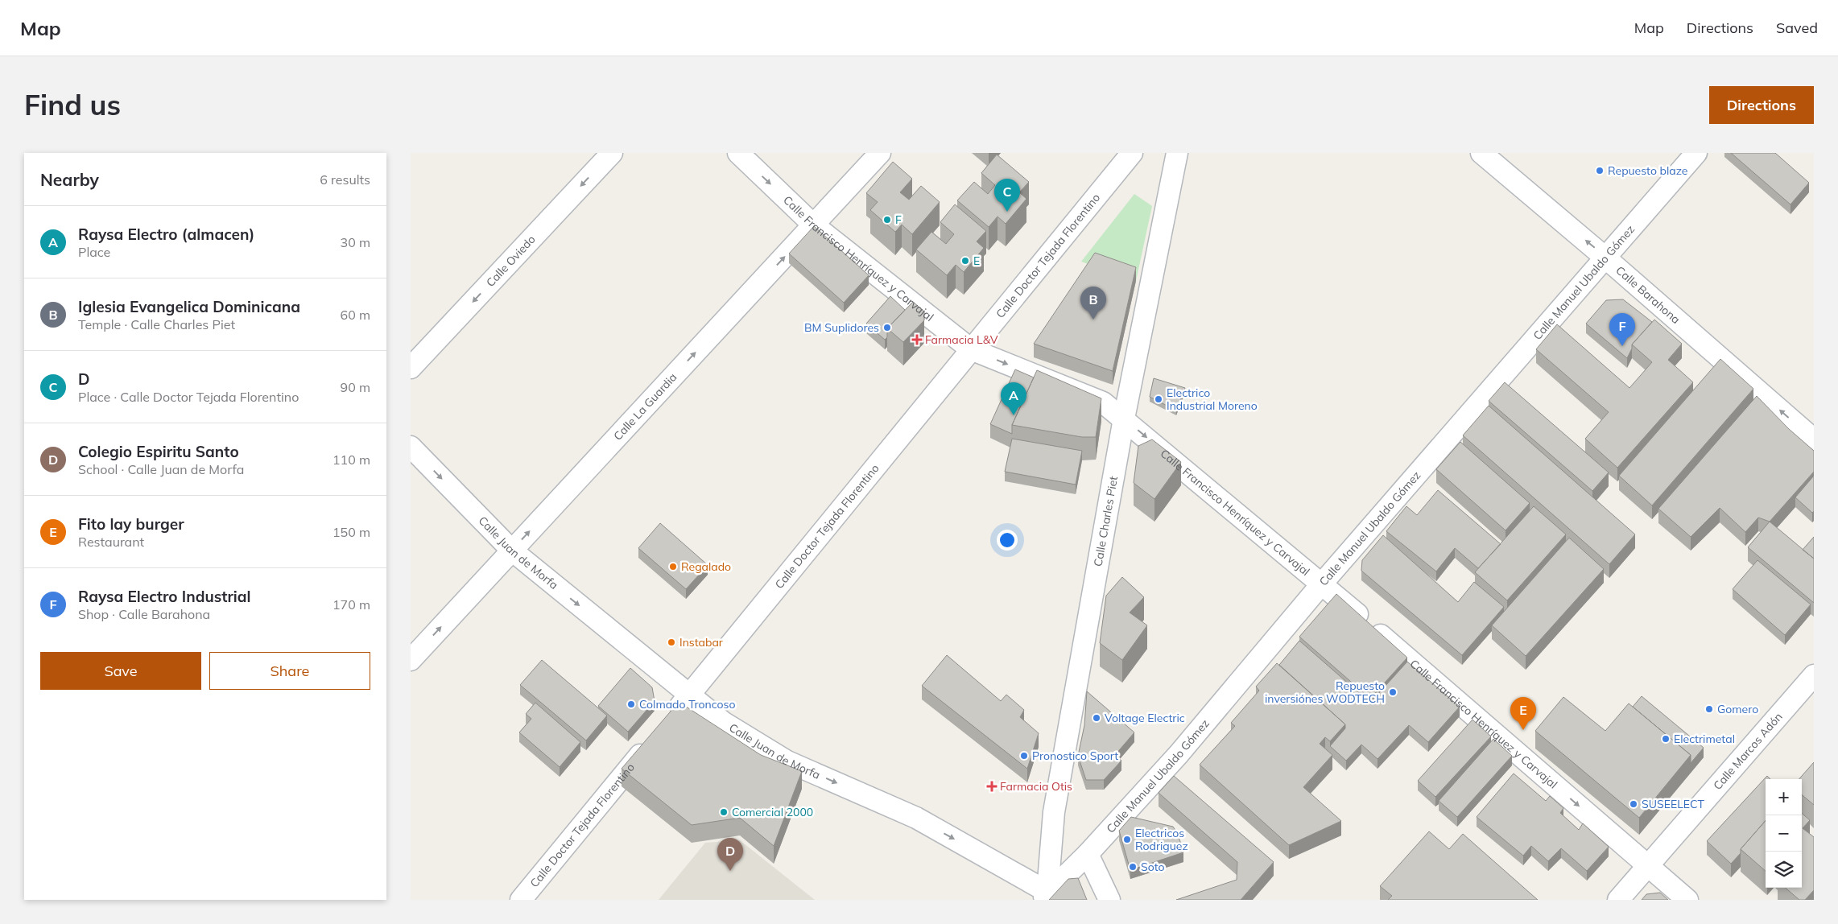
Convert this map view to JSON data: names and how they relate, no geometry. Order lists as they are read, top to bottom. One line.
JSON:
{"streets":{"street":["Calle Doctor Tejada Florentino","Calle Francisco Henríquez y Carvajal","Calle Oviedo","Calle Manuel Ubaldo Gómez","Calle Barahona","Calle La Guardia","Calle Charles Piet","Calle Juan de Morfa","Calle Marcos Adón"]},"crossings":[["Calle Doctor Tejada Florentino","Calle Francisco Henríquez y Carvajal"],["Calle Doctor Tejada Florentino","Calle Juan de Morfa"],["Calle Francisco Henríquez y Carvajal","Calle Manuel Ubaldo Gómez"],["Calle Francisco Henríquez y Carvajal","Calle La Guardia"],["Calle Francisco Henríquez y Carvajal","Calle Charles Piet"],["Calle Francisco Henríquez y Carvajal","Calle Marcos Adón"],["Calle Manuel Ubaldo Gómez","Calle Barahona"],["Calle Manuel Ubaldo Gómez","Calle Charles Piet"],["Calle Manuel Ubaldo Gómez","Calle Juan de Morfa"],["Calle La Guardia","Calle Juan de Morfa"],["Calle Charles Piet","Calle Juan de Morfa"]],"one_way":["Calle Francisco Henríquez y Carvajal","Calle Oviedo","Calle Barahona","Calle La Guardia","Calle Juan de Morfa"],"places":{"other":["Repuesto blaze","F","E","BM Suplidores","Electrico Industrial Moreno","Regalado","Instabar","Repuesto inversiónes WODTECH","Colmado Troncoso","Gomero","Voltage Electric","Electrimetal","Pronostico Sport","SUSEELECT","Comercial 2000","Electricos Rodriguez","Soto"],"health":["Farmacia L&V","Farmacia Otis"]},"page":{"header":"Map","nav":["Map","Directions","Saved"],"buttons":["Directions",["Save","Share"]],"title":"Find us","heading":["Nearby","6 results"],"pins":["C","B","F","A","E","D"],"list":[{"mark":"A","name":"Raysa Electro (almacen)","note":"Place","value":"30 m"},{"mark":"B","name":"Iglesia Evangelica Dominicana","note":"Temple · Calle Charles Piet","value":"60 m"},{"mark":"C","name":"D","note":"Place · Calle Doctor Tejada Florentino","value":"90 m"},{"mark":"D","name":"Colegio Espiritu Santo","note":"School · Calle Juan de Morfa","value":"110 m"},{"mark":"E","name":"Fito lay burger","note":"Restaurant","value":"150 m"},{"mark":"F","name":"Raysa Electro Industrial","note":"Shop · Calle Barahona","value":"170 m"}],"map_buttons":["+","−"]}}
